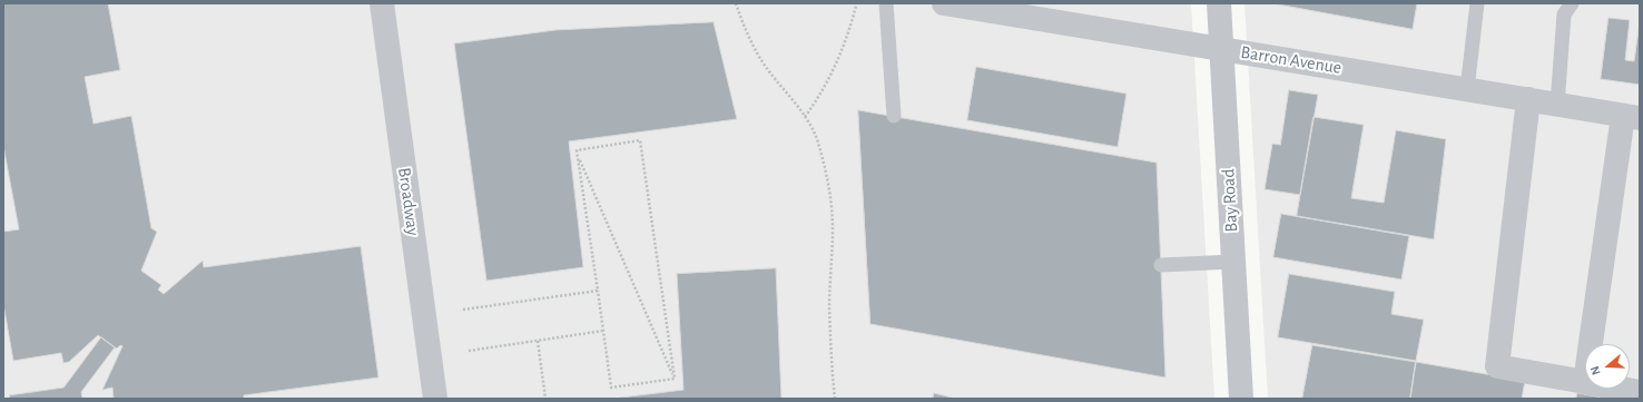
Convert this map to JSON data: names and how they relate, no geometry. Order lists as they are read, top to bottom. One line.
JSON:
{"streets":{"street":["Barron Avenue","Bay Road","Broadway"]},"crossings":[["Barron Avenue","Bay Road"]],"north":"left"}
